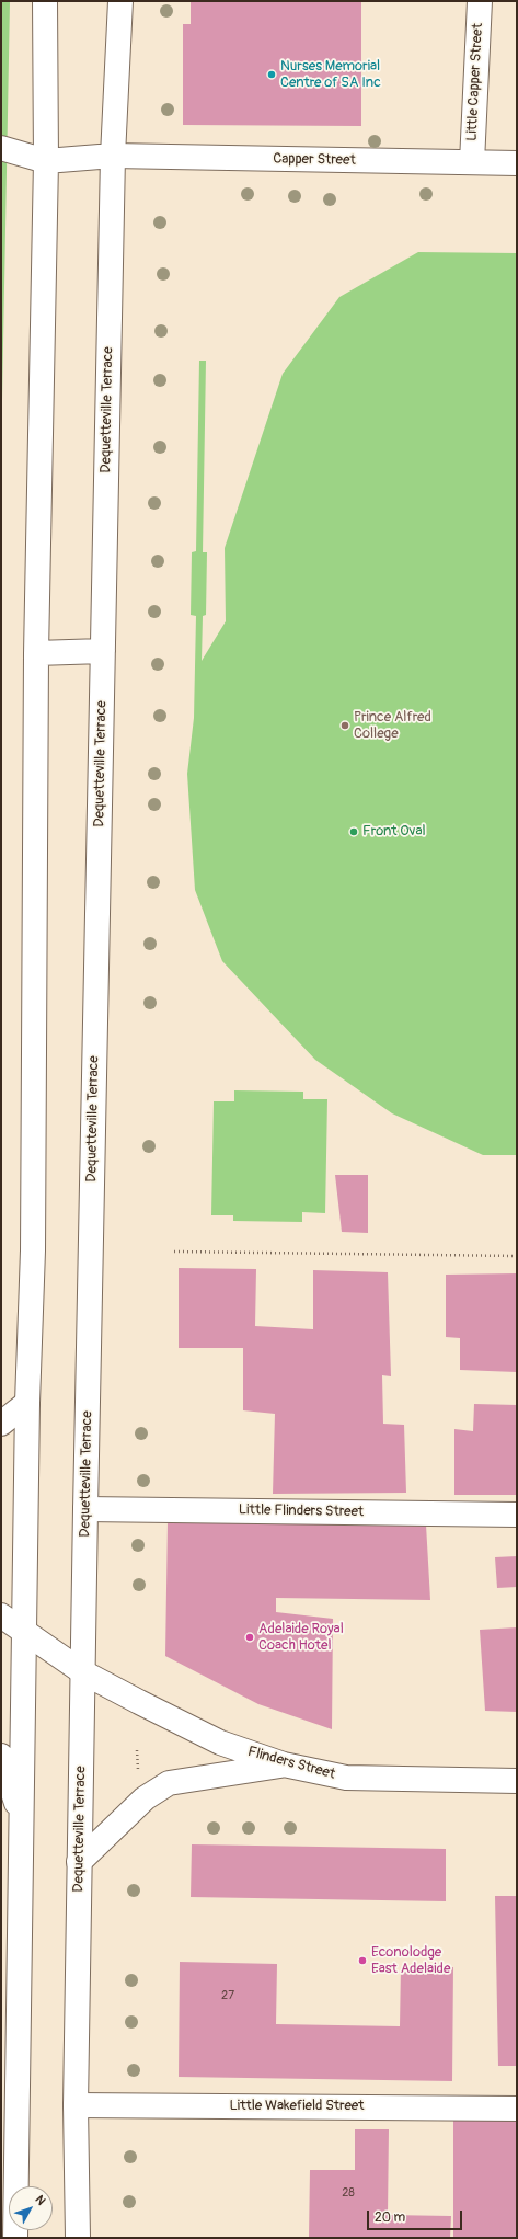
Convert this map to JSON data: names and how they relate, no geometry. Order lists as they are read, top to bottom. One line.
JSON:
{"streets":{"main road":["Little Capper Street","Capper Street","Dequetteville Terrace","Little Flinders Street","Flinders Street","Little Wakefield Street"]},"crossings":[["Little Capper Street","Capper Street"],["Capper Street","Dequetteville Terrace"],["Dequetteville Terrace","Little Flinders Street"],["Dequetteville Terrace","Flinders Street"],["Dequetteville Terrace","Little Wakefield Street"]],"places":["Nurses Memorial Centre of SA Inc","Prince Alfred College","Front Oval","Adelaide Royal Coach Hotel","Econolodge East Adelaide"],"house_numbers":["27","28"],"scale_bar":"20 m","north":"top right"}
